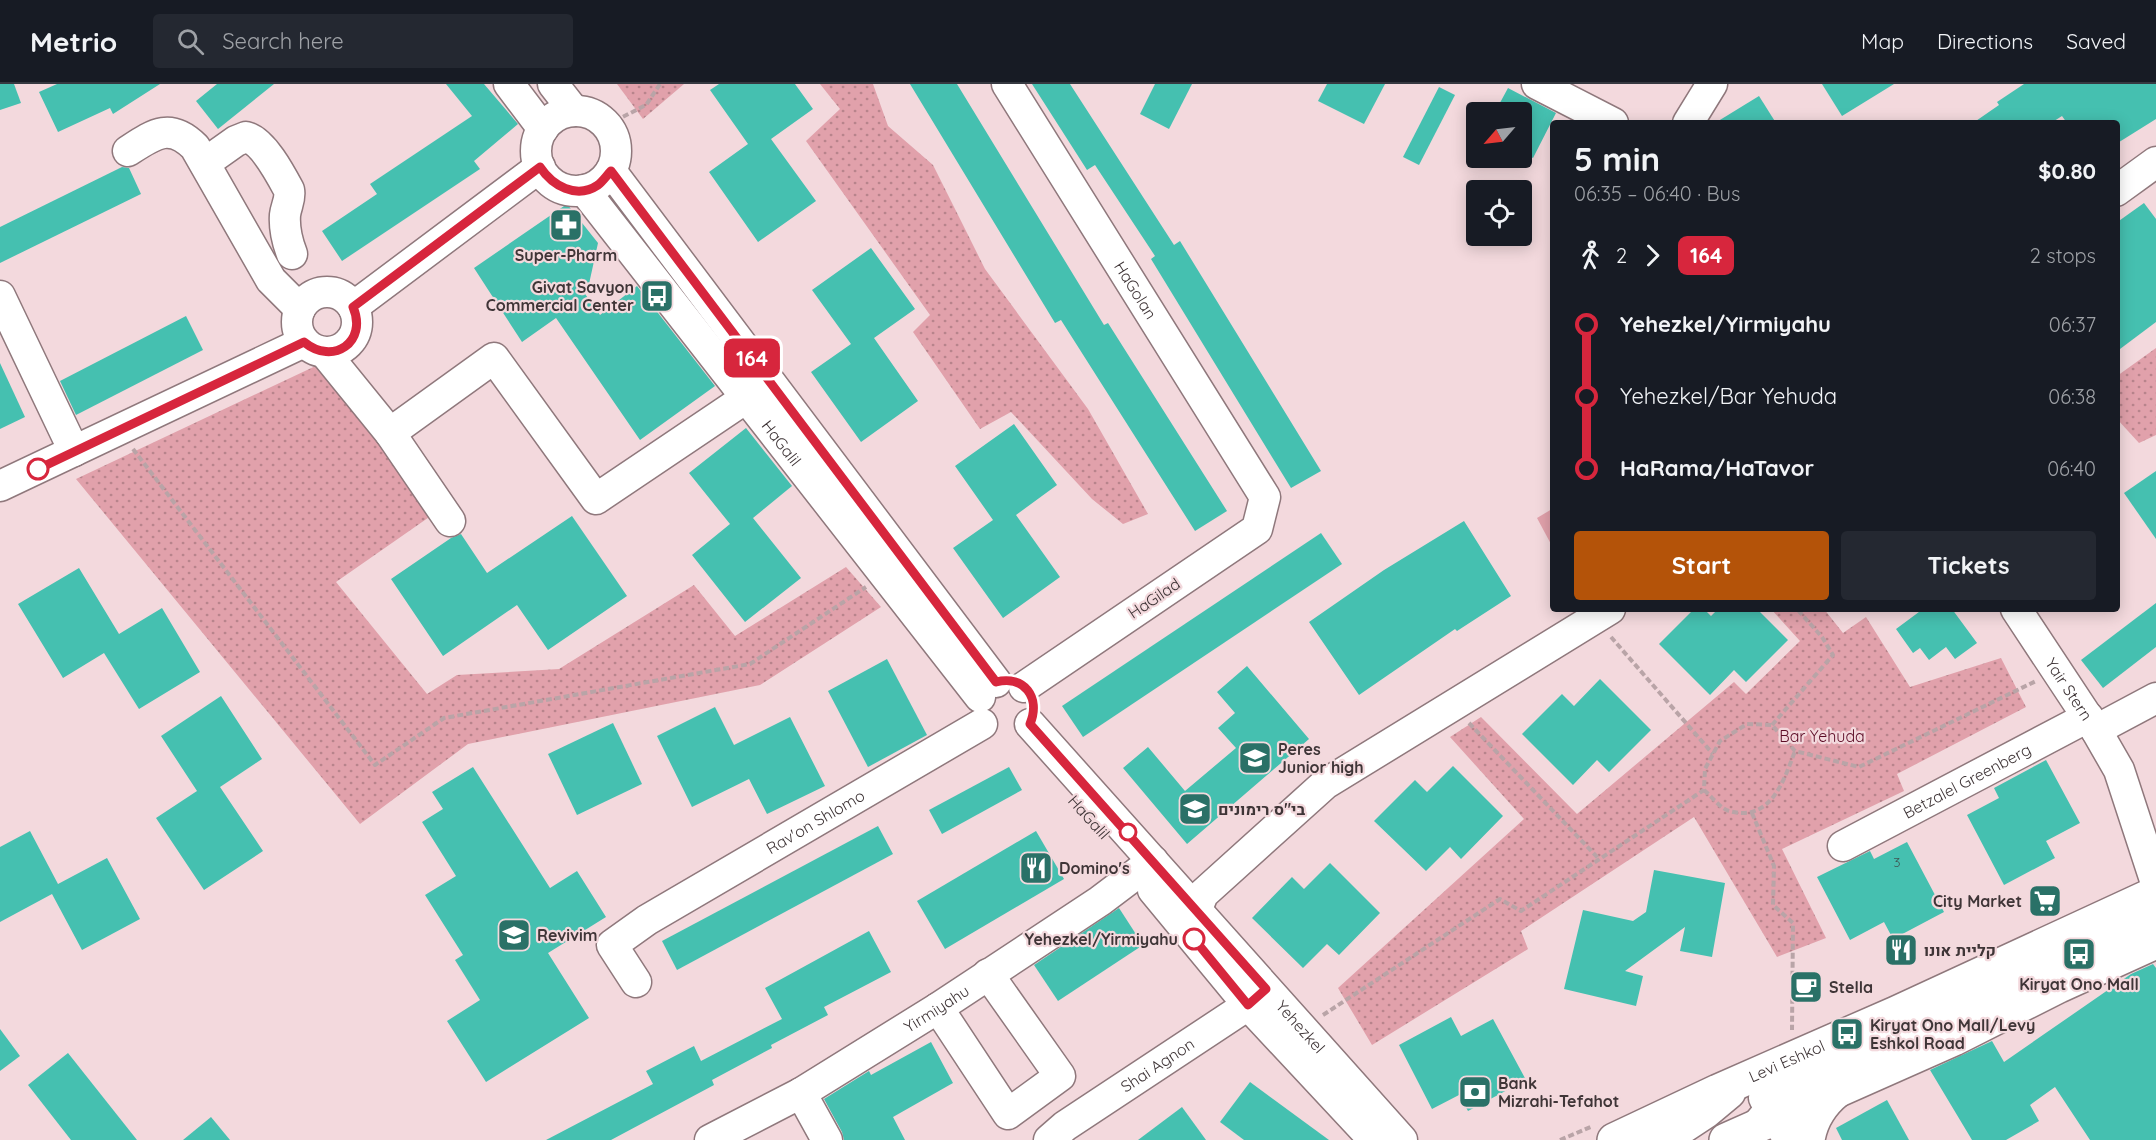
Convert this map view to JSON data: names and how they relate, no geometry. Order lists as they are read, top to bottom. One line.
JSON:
{"streets":{"main road":["Levi Eshkol"],"street":["HaGolan","HaGalil","HaGilad","Yair Stern","Betzalel Greenberg","Rav'on Shlomo","Yirmiyahu","Yehezkel","Shai Agnon"]},"crossings":[["HaGolan","HaGilad"],["HaGalil","HaGilad"],["HaGalil","Rav'on Shlomo"],["HaGalil","Yirmiyahu"],["HaGalil","Yehezkel"],["HaGilad","Rav'on Shlomo"],["Yair Stern","Betzalel Greenberg"],["Yirmiyahu","Yehezkel"],["Yehezkel","Shai Agnon"]],"parks":["Bar Yehuda"],"places":{"pharmacy":["Super-Pharm"],"bus stop":["Givat Savyon Commercial Center","Kiryat Ono Mall","Kiryat Ono Mall/Levy Eshkol Road"],"school or university":["Peres Junior high","בי\"ס רימונים","Revivim"],"restaurant":["Domino's","קליית אונו"],"supermarket":["City Market"],"other":["Yehezkel/Yirmiyahu"],"cafe":["Stella"],"bank":["Bank Mizrahi-Tefahot"]},"lines":["bus line 164"],"house_numbers":["3"],"north":"bottom left","page":{"header":"Metrio","search":"Search here","nav":["Map","Directions","Saved"],"on_map":"164","heading":["5 min","06:35 – 06:40 · Bus","$0.80"],"legs":["2","164","2 stops"],"list":[{"name":"Yehezkel/Yirmiyahu","value":"06:37"},{"name":"Yehezkel/Bar Yehuda","value":"06:38"},{"name":"HaRama/HaTavor","value":"06:40"}],"buttons":["Start","Tickets"]}}
